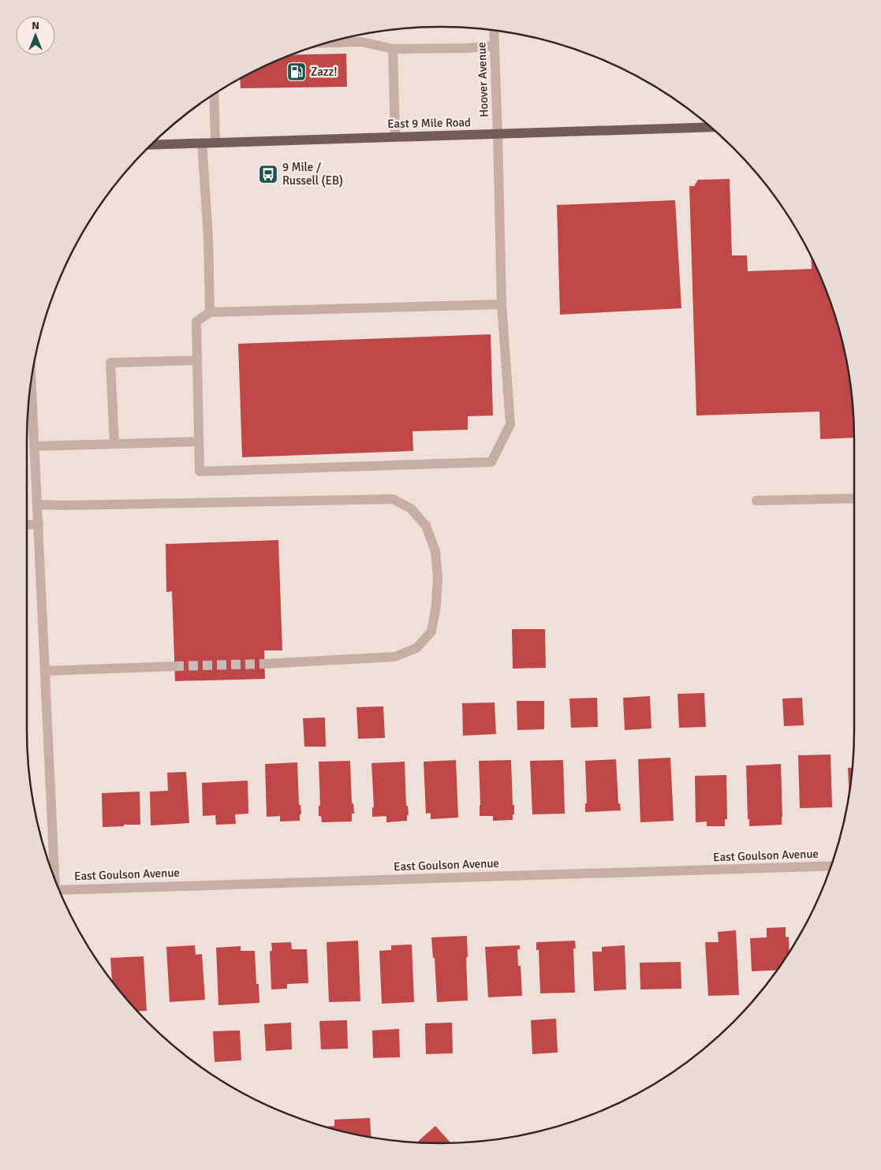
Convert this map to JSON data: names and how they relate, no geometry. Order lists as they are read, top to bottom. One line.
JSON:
{"streets":{"main road":["East 9 Mile Road"],"street":["Hoover Avenue","East Goulson Avenue"]},"crossings":[["Hoover Avenue","East 9 Mile Road"]],"places":{"fuel station":["Zazz!"],"bus stop":["9 Mile / Russell (EB)"]},"north":"top"}
